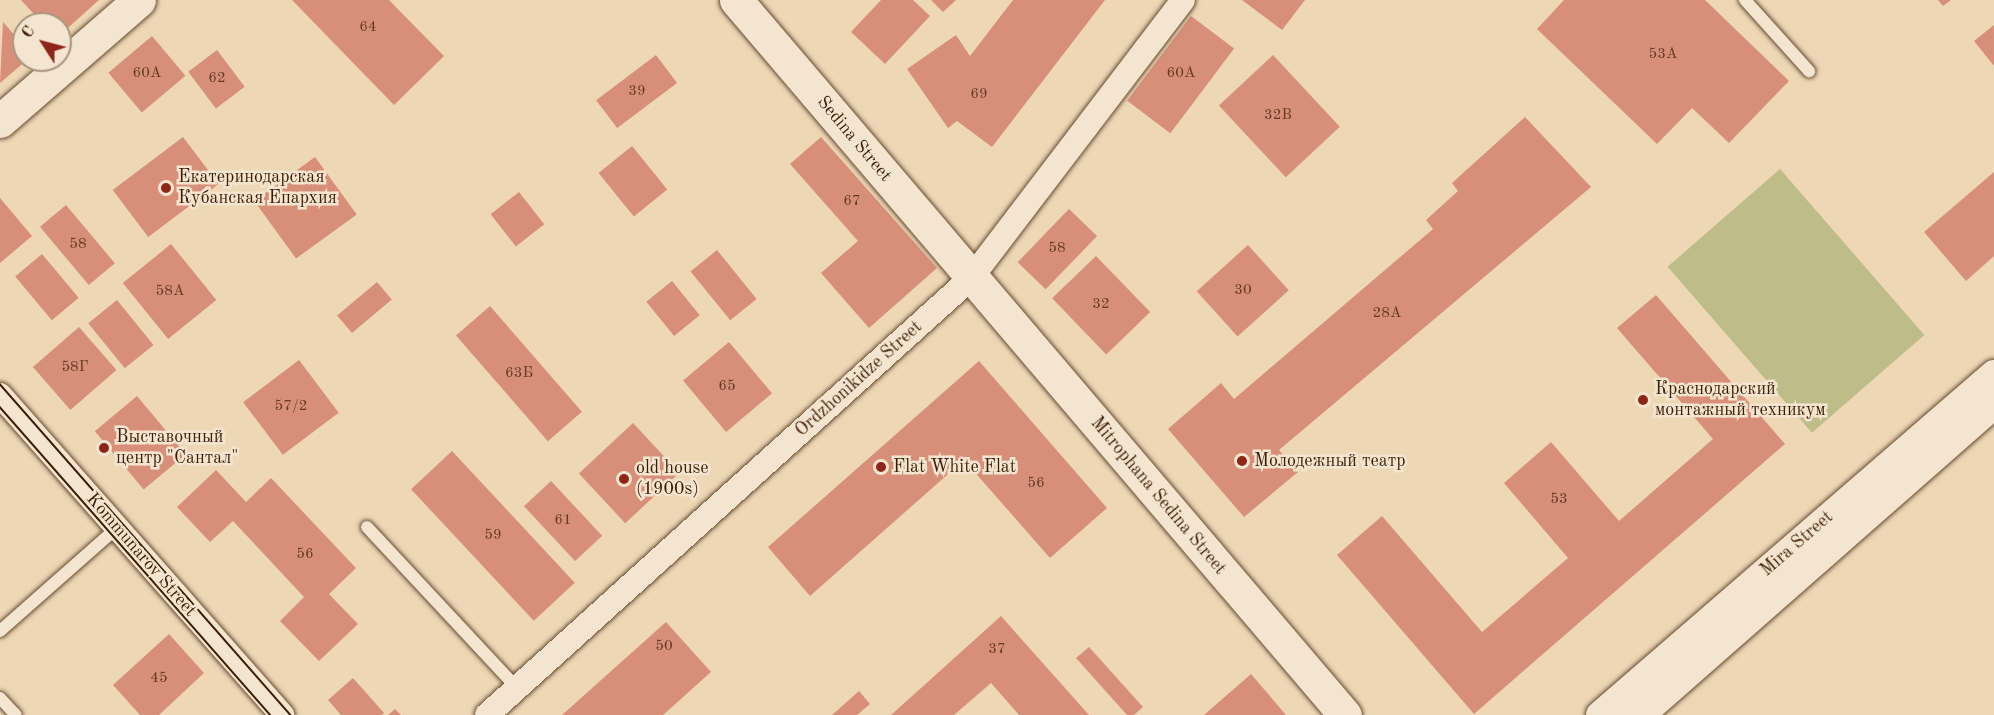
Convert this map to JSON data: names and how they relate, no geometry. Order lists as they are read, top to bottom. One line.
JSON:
{"streets":{"main road":["Sedina Street","Mitrophana Sedina Street","Mira Street"],"street":["Ordzhonikidze Street","Kommunarov Street"]},"crossings":[["Sedina Street","Ordzhonikidze Street"],["Sedina Street","Mitrophana Sedina Street"],["Ordzhonikidze Street","Mitrophana Sedina Street"]],"places":["Екатеринодарская Кубанская Епархия","Краснодарский монтажный техникум","Выставочный центр \"Сантал\"","Молодежный театр","Flat White Flat","old house (1900s)"],"house_numbers":["64","53А","60А","60А","62","39","69","32В","67","58","58","30","58А","32","28А","58Г","63Б","65","57/2","56","53","61","59","56","50","37","45"],"north":"top left"}
